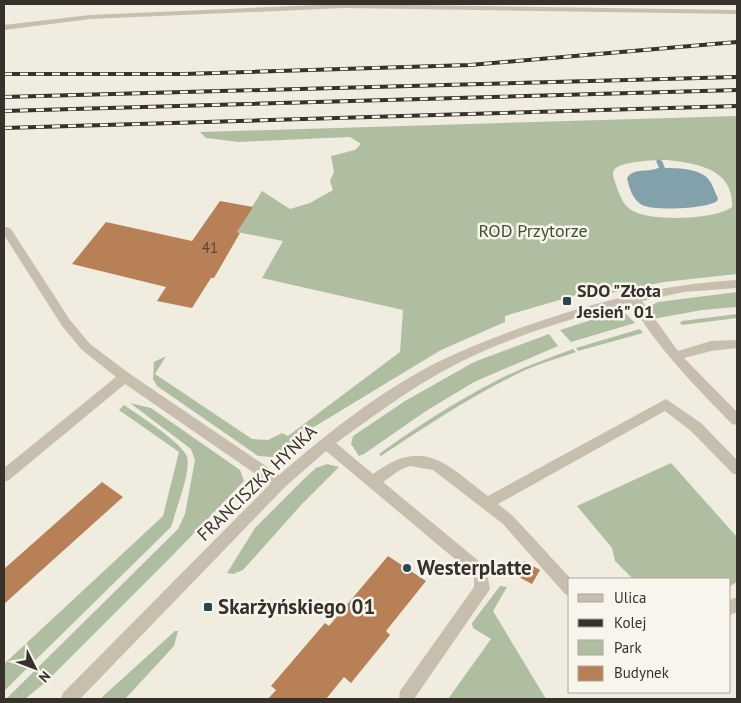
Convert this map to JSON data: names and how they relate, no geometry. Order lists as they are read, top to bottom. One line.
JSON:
{"streets":{"street":["FRANCISZKA HYNKA"]},"parks":["ROD Przytorze"],"places":{"transit":["SDO \"Złota Jesień\" 01","Skarżyńskiego 01"],"other":["Westerplatte"]},"house_numbers":["41"],"legend":["Ulica","Kolej","Park","Budynek"],"north":"bottom right"}
